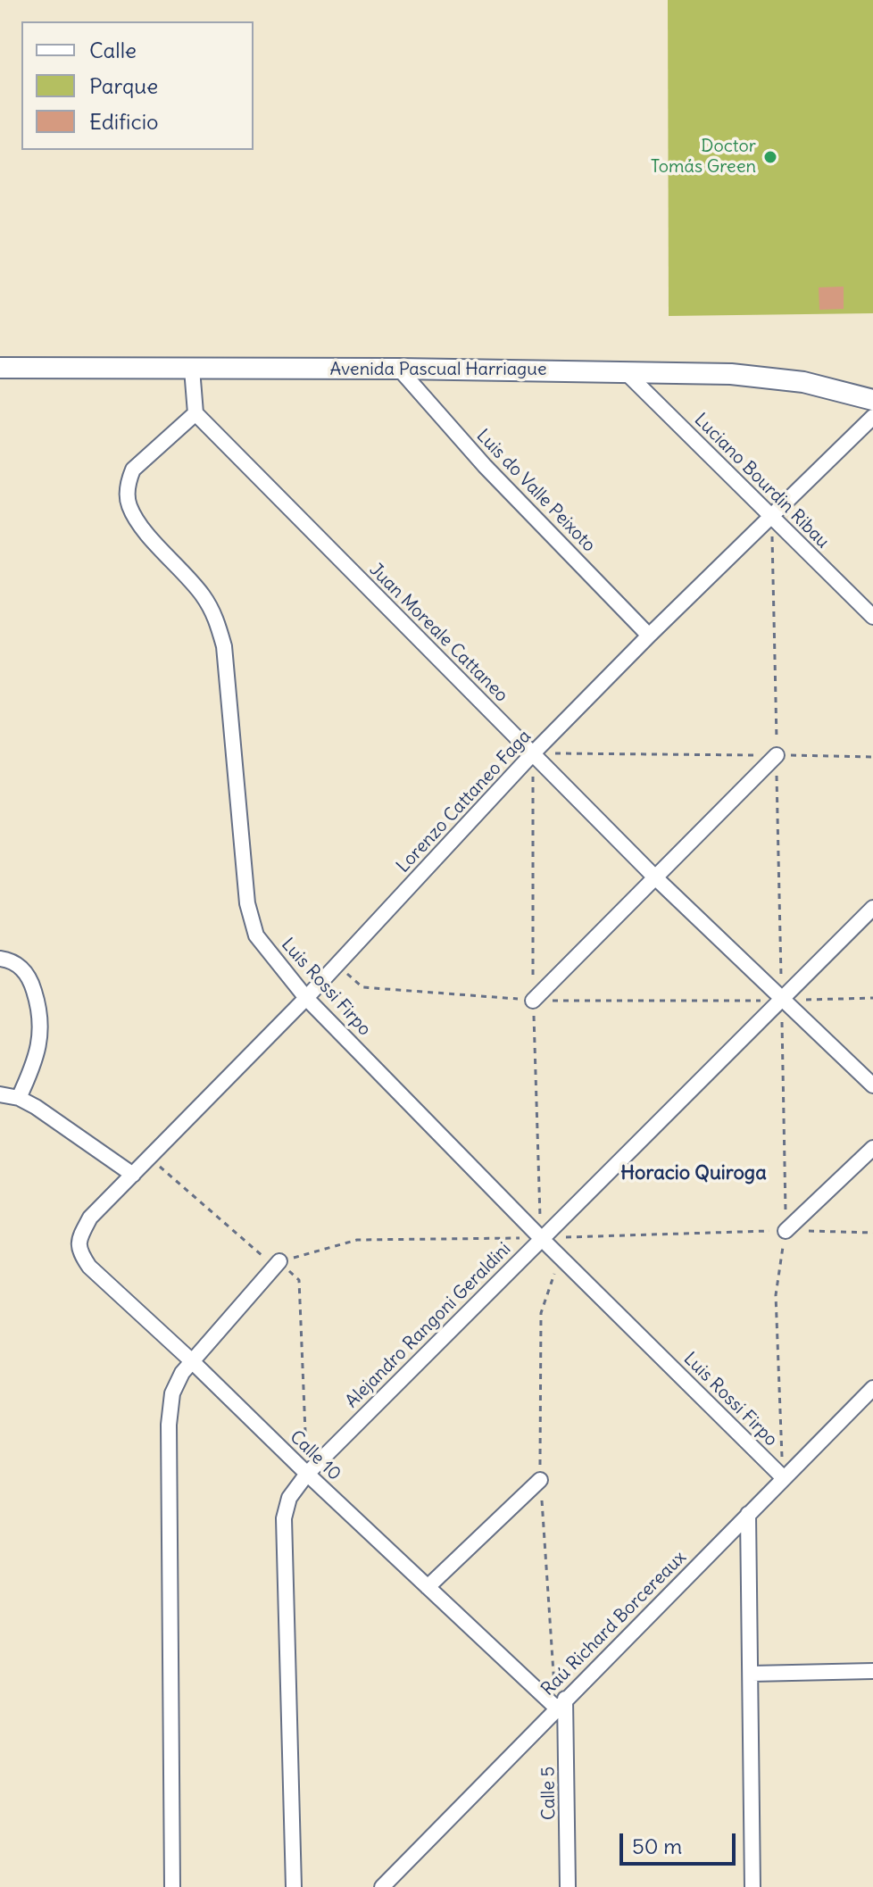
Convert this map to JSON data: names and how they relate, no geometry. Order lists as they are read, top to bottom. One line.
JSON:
{"streets":{"street":["Avenida Pascual Harriague","Luciano Bourdin Ribau","Luis do Valle Peixoto","Juan Moreale Cattaneo","Lorenzo Cattaneo Faga","Luis Rossi Firpo","Alejandro Rangoni Geraldini","Calle 10","Raú Richard Borcereaux","Calle 5"]},"crossings":[["Avenida Pascual Harriague","Luciano Bourdin Ribau"],["Avenida Pascual Harriague","Luis do Valle Peixoto"],["Luciano Bourdin Ribau","Lorenzo Cattaneo Faga"],["Luis do Valle Peixoto","Lorenzo Cattaneo Faga"],["Juan Moreale Cattaneo","Lorenzo Cattaneo Faga"],["Juan Moreale Cattaneo","Luis Rossi Firpo"],["Juan Moreale Cattaneo","Alejandro Rangoni Geraldini"],["Lorenzo Cattaneo Faga","Luis Rossi Firpo"],["Lorenzo Cattaneo Faga","Calle 10"],["Luis Rossi Firpo","Alejandro Rangoni Geraldini"],["Luis Rossi Firpo","Raú Richard Borcereaux"],["Alejandro Rangoni Geraldini","Calle 10"],["Calle 10","Raú Richard Borcereaux"],["Calle 10","Calle 5"],["Raú Richard Borcereaux","Calle 5"]],"districts":["Horacio Quiroga"],"places":["Doctor Tomás Green"],"legend":["Calle","Parque","Edificio"],"scale_bar":"50 m"}
